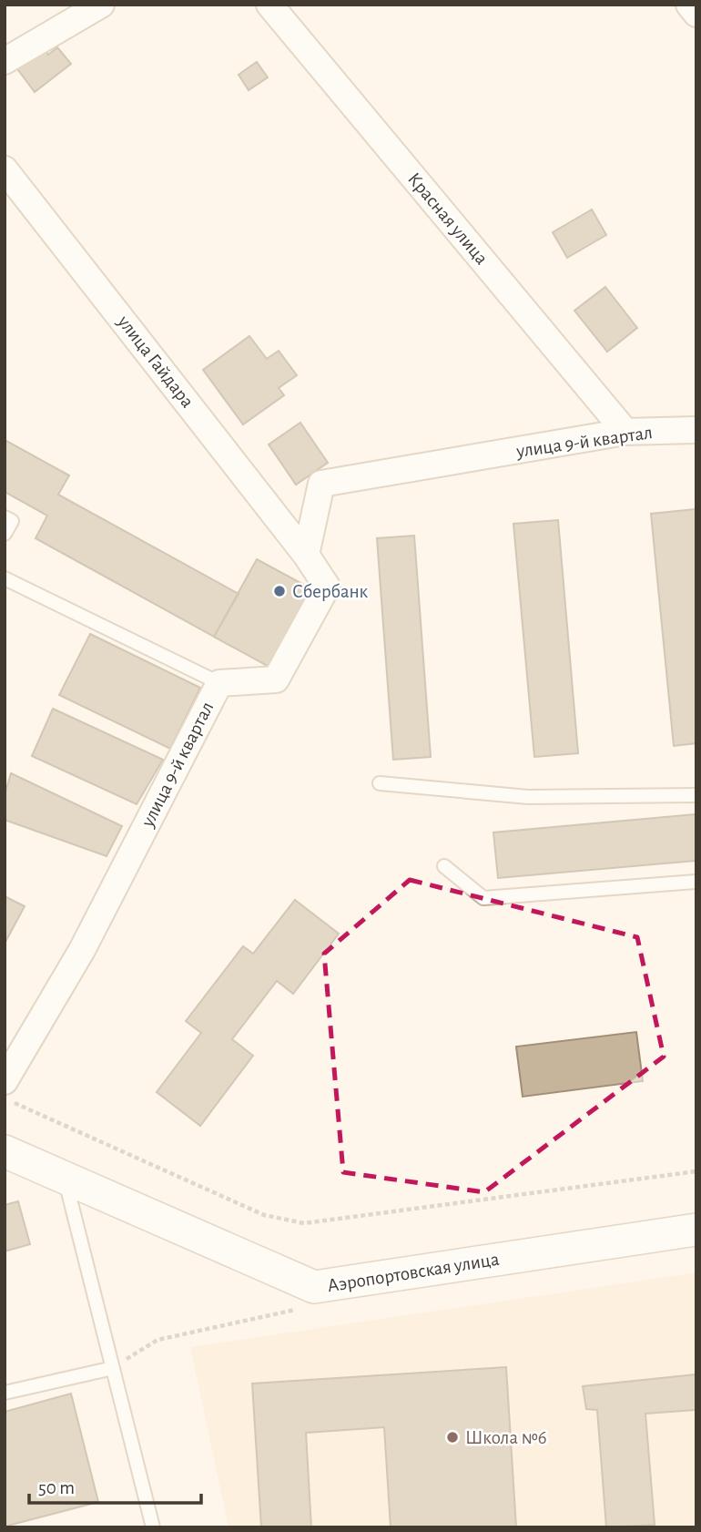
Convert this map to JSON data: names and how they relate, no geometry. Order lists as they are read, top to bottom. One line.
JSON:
{"streets":{"street":["Красная улица","улица Гайдара","улица 9-й квартал","Аэропортовская улица"]},"crossings":[["Красная улица","улица 9-й квартал"],["улица Гайдара","улица 9-й квартал"]],"places":["Сбербанк","Школа №6"],"scale_bar":"50 m"}
